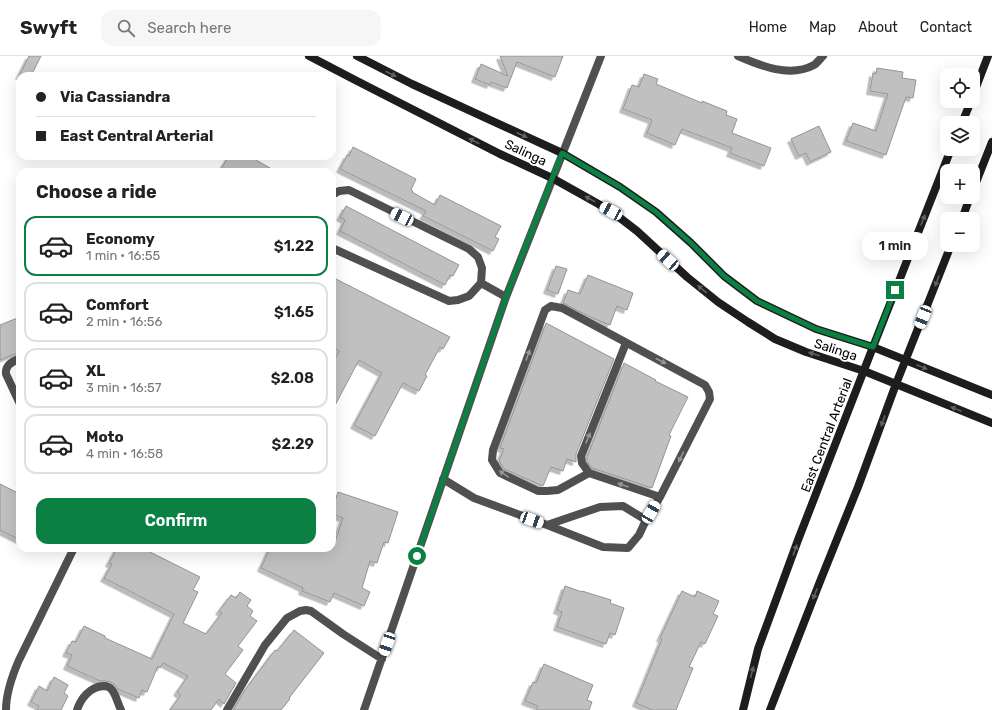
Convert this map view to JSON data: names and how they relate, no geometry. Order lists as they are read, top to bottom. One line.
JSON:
{"streets":{"street":["Salinga","East Central Arterial"]},"crossings":[["Salinga","East Central Arterial"]],"page":{"header":"Swyft","search":"Search here","nav":["Home","Map","About","Contact"],"map_buttons":["+","−"],"banner":["Via Cassiandra","East Central Arterial"],"heading":"Choose a ride","list":[{"name":"Economy","note":"1 min · 16:55","value":"$1.22"},{"name":"Comfort","note":"2 min · 16:56","value":"$1.65"},{"name":"XL","note":"3 min · 16:57","value":"$2.08"},{"name":"Moto","note":"4 min · 16:58","value":"$2.29"}],"bubble":"1 min","buttons":"Confirm"}}
